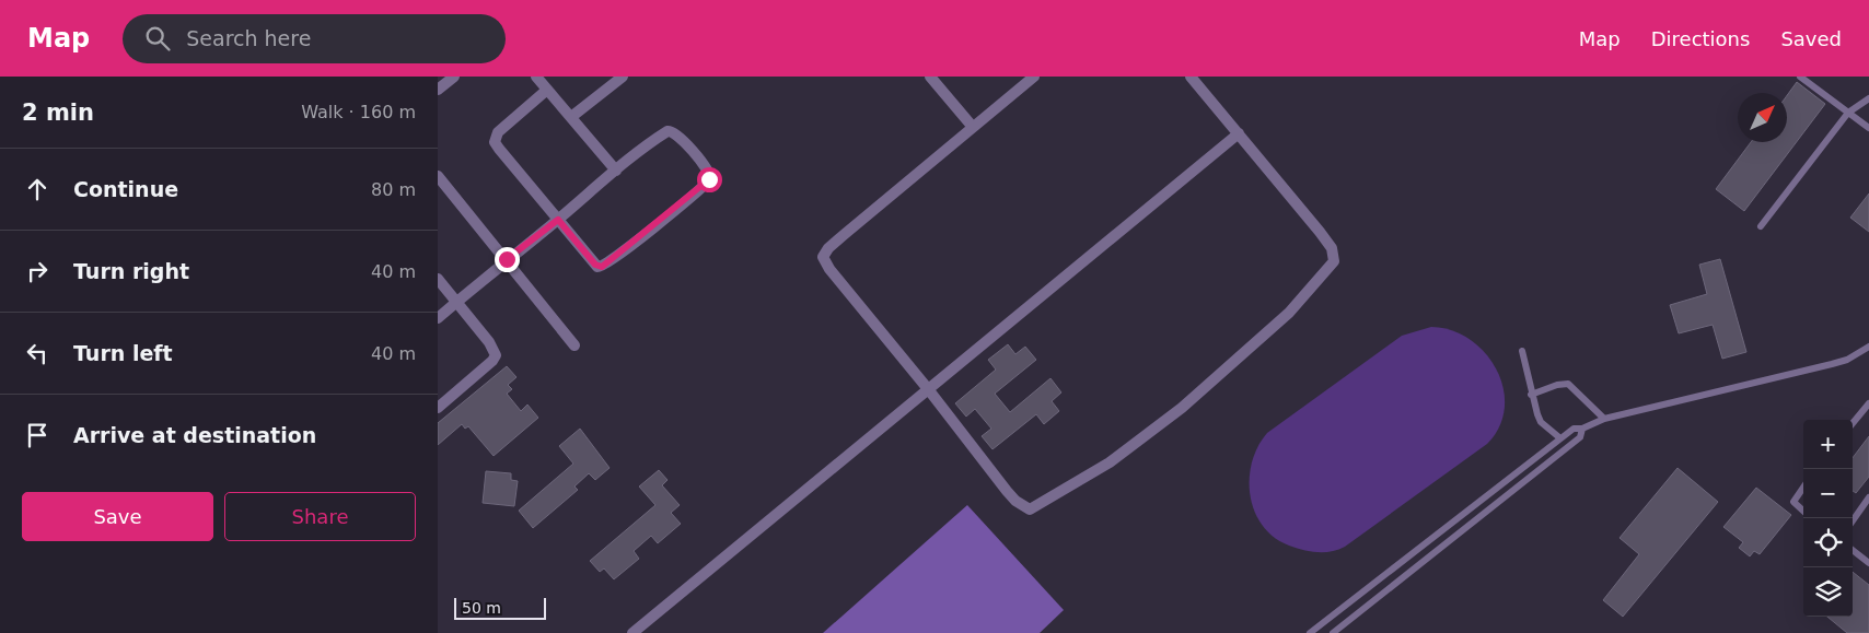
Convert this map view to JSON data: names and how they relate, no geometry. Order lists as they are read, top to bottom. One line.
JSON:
{"scale_bar":"50 m","north":"top right","page":{"header":"Map","search":"Search here","nav":["Map","Directions","Saved"],"heading":["2 min","Walk · 160 m"],"list":[["Continue","80 m"],["Turn right","40 m"],["Turn left","40 m"],"Arrive at destination"],"map_buttons":["+","−"],"buttons":["Save","Share"],"scale":"50 m"}}
